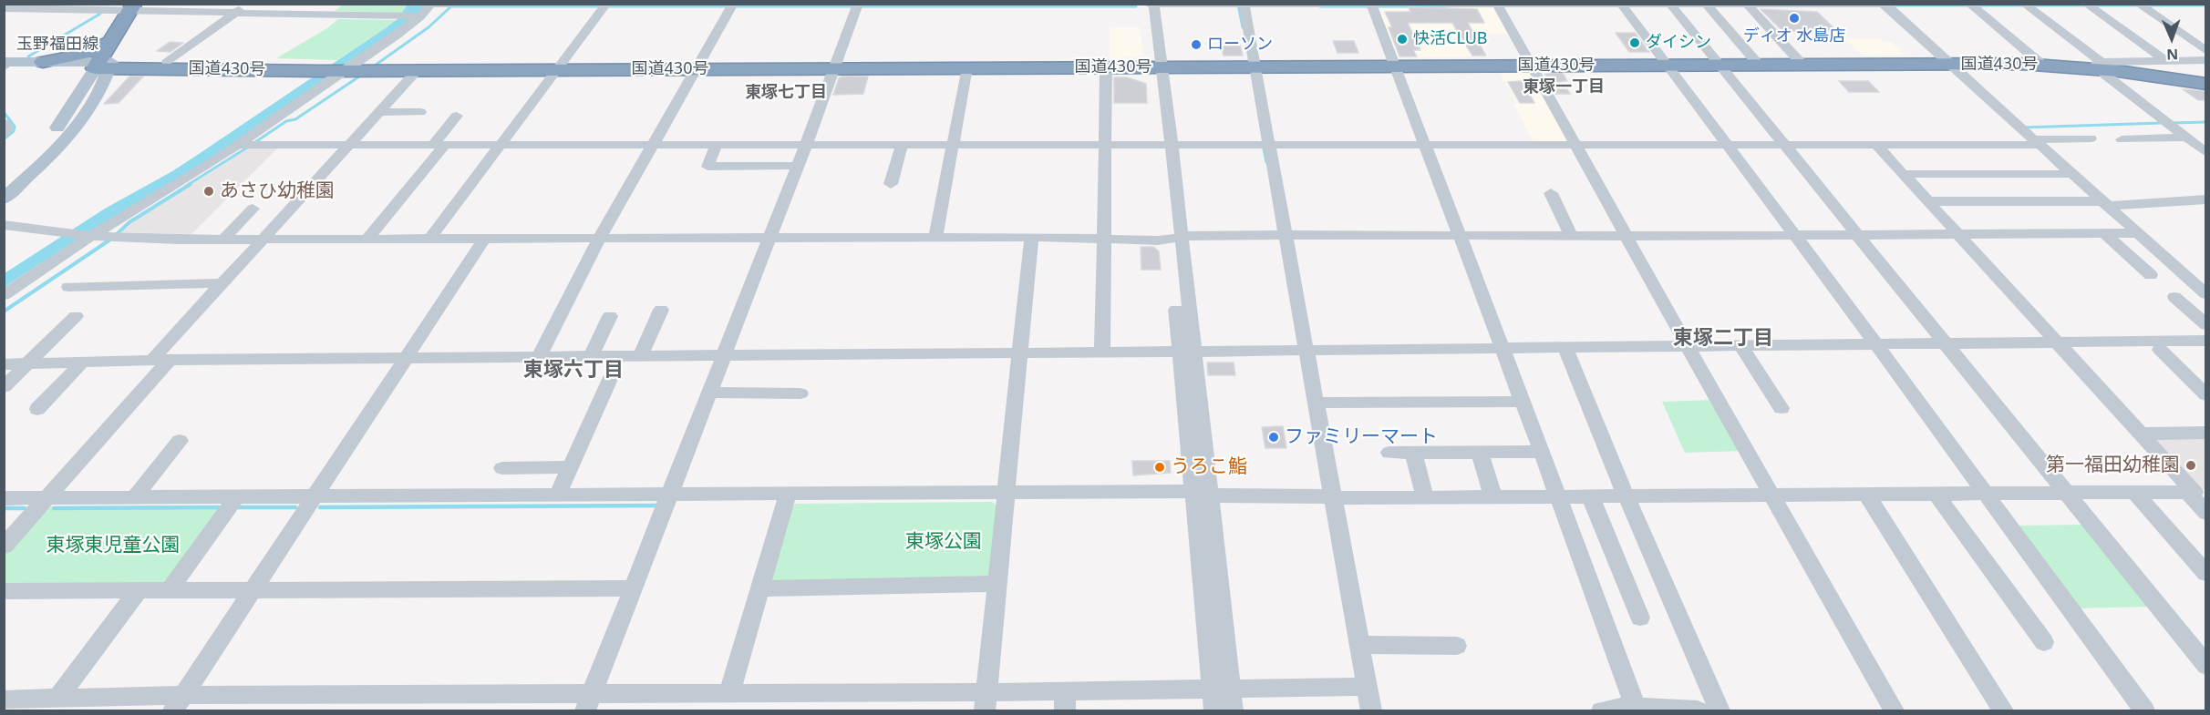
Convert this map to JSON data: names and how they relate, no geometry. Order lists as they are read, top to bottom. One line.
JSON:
{"streets":{"highway":["国道430号"],"main road":["玉野福田線"]},"crossings":[["玉野福田線","国道430号"]],"districts":["東塚一丁目","東塚七丁目","東塚二丁目","東塚六丁目"],"parks":["東塚公園","東塚東児童公園"],"places":["ディオ 水島店","快活CLUB","ダイシン","ローソン","あさひ幼稚園","ファミリーマート","第一福田幼稚園","うろこ鮨"],"north":"bottom"}
